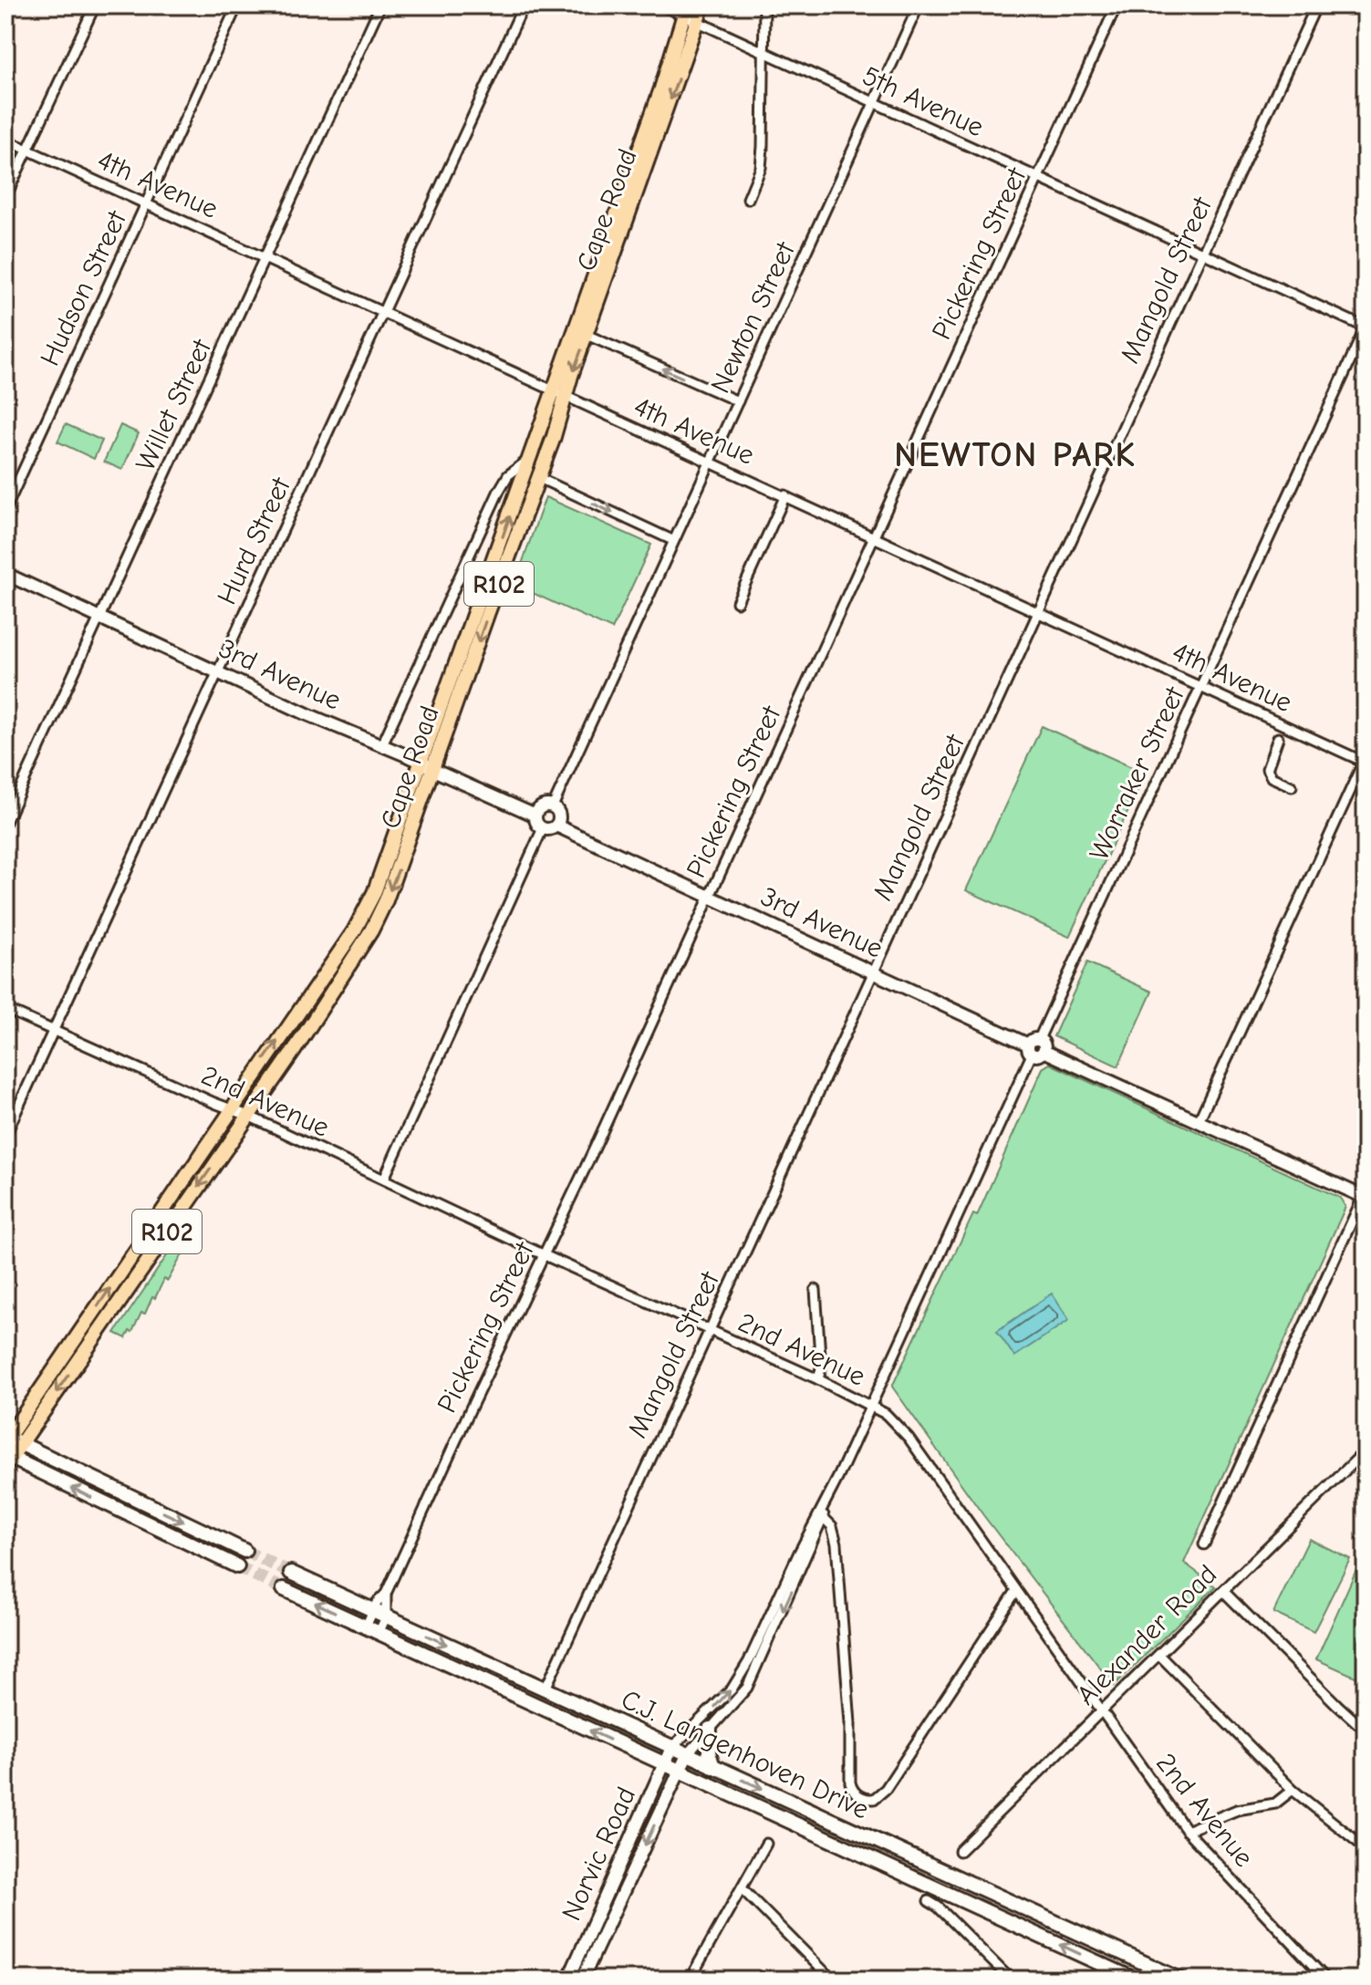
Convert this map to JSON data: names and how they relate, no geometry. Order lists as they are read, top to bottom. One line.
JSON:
{"streets":{"main road":["Cape Road","R102","C.J. Langenhoven Drive"],"street":["5th Avenue","4th Avenue","Pickering Street","Mangold Street","Hudson Street","Newton Street","Willet Street","Hurd Street","3rd Avenue","Worraker Street","2nd Avenue","Alexander Road","Norvic Road"]},"crossings":[["5th Avenue","Cape Road"],["5th Avenue","Pickering Street"],["5th Avenue","Mangold Street"],["5th Avenue","Newton Street"],["5th Avenue","Worraker Street"],["4th Avenue","Cape Road"],["4th Avenue","Pickering Street"],["4th Avenue","Mangold Street"],["4th Avenue","Hudson Street"],["4th Avenue","Newton Street"],["4th Avenue","Willet Street"],["4th Avenue","Hurd Street"],["4th Avenue","Worraker Street"],["Cape Road","3rd Avenue"],["Cape Road","2nd Avenue"],["Pickering Street","3rd Avenue"],["Pickering Street","2nd Avenue"],["Pickering Street","C.J. Langenhoven Drive"],["Mangold Street","3rd Avenue"],["Mangold Street","2nd Avenue"],["Mangold Street","C.J. Langenhoven Drive"],["Newton Street","3rd Avenue"],["Willet Street","3rd Avenue"],["Hurd Street","3rd Avenue"],["Hurd Street","2nd Avenue"],["3rd Avenue","Worraker Street"],["Worraker Street","2nd Avenue"],["Worraker Street","C.J. Langenhoven Drive"],["Worraker Street","Norvic Road"],["2nd Avenue","Alexander Road"],["C.J. Langenhoven Drive","Norvic Road"]],"districts":["NEWTON PARK"]}
